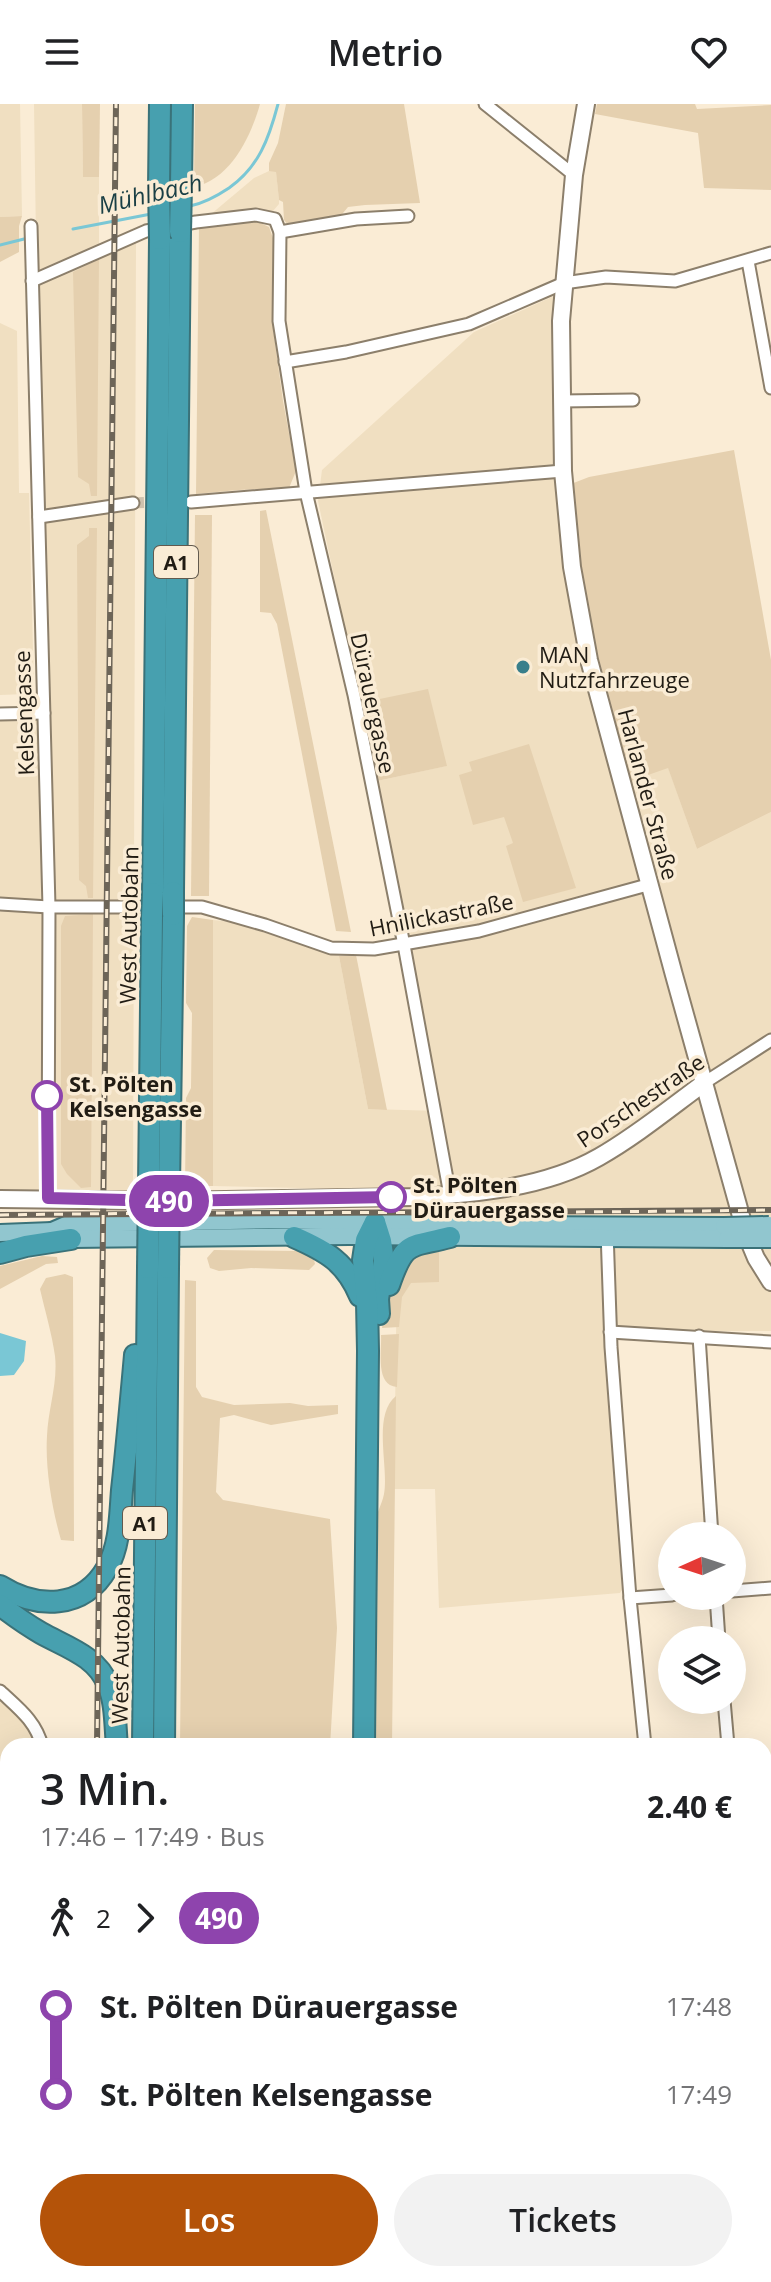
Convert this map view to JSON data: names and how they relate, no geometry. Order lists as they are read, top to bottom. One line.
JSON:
{"streets":{"highway":["A1","West Autobahn"],"main road":["Harlander Straße","Porschestraße"],"street":["Dürauergasse","Kelsengasse","Hnilickastraße"]},"crossings":[["Dürauergasse","Kelsengasse"],["Dürauergasse","Hnilickastraße"],["Dürauergasse","Porschestraße"],["Kelsengasse","Hnilickastraße"],["Kelsengasse","Porschestraße"],["Harlander Straße","Hnilickastraße"],["Harlander Straße","Porschestraße"]],"water":["Mühlbach"],"places":["MAN Nutzfahrzeuge","St. Pölten Kelsengasse","St. Pölten Dürauergasse"],"lines":["bus line 490"],"north":"left","page":{"header":"Metrio","on_map":"490","heading":["3 Min.","17:46 – 17:49 · Bus","2.40 €"],"legs":["2","490"],"list":[{"name":"St. Pölten Dürauergasse","value":"17:48"},{"name":"St. Pölten Kelsengasse","value":"17:49"}],"buttons":["Los","Tickets"]}}
